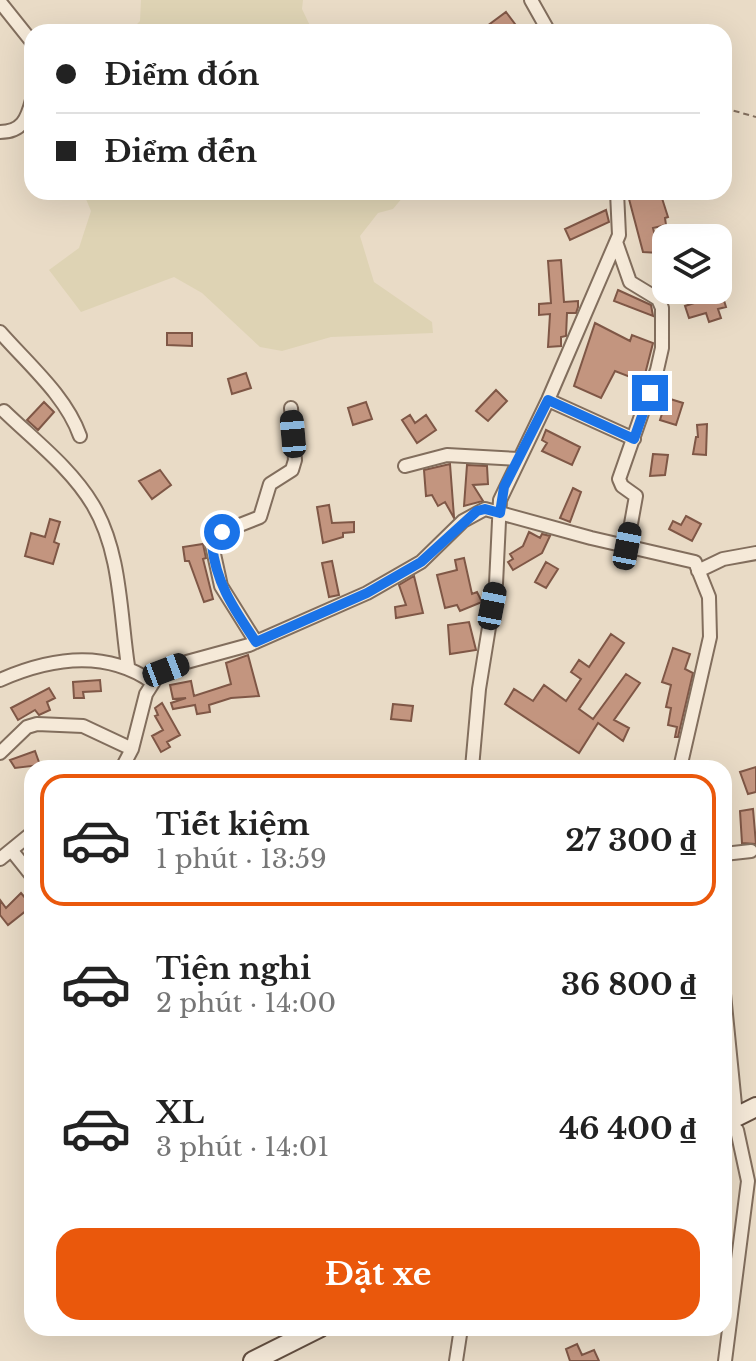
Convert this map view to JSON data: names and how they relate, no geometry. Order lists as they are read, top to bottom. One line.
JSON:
{"page":{"banner":["Điểm đón","Điểm đến"],"list":[{"name":"Tiết kiệm","note":"1 phút · 13:59","value":"27 300 ₫"},{"name":"Tiện nghi","note":"2 phút · 14:00","value":"36 800 ₫"},{"name":"XL","note":"3 phút · 14:01","value":"46 400 ₫"}],"buttons":"Đặt xe"}}
